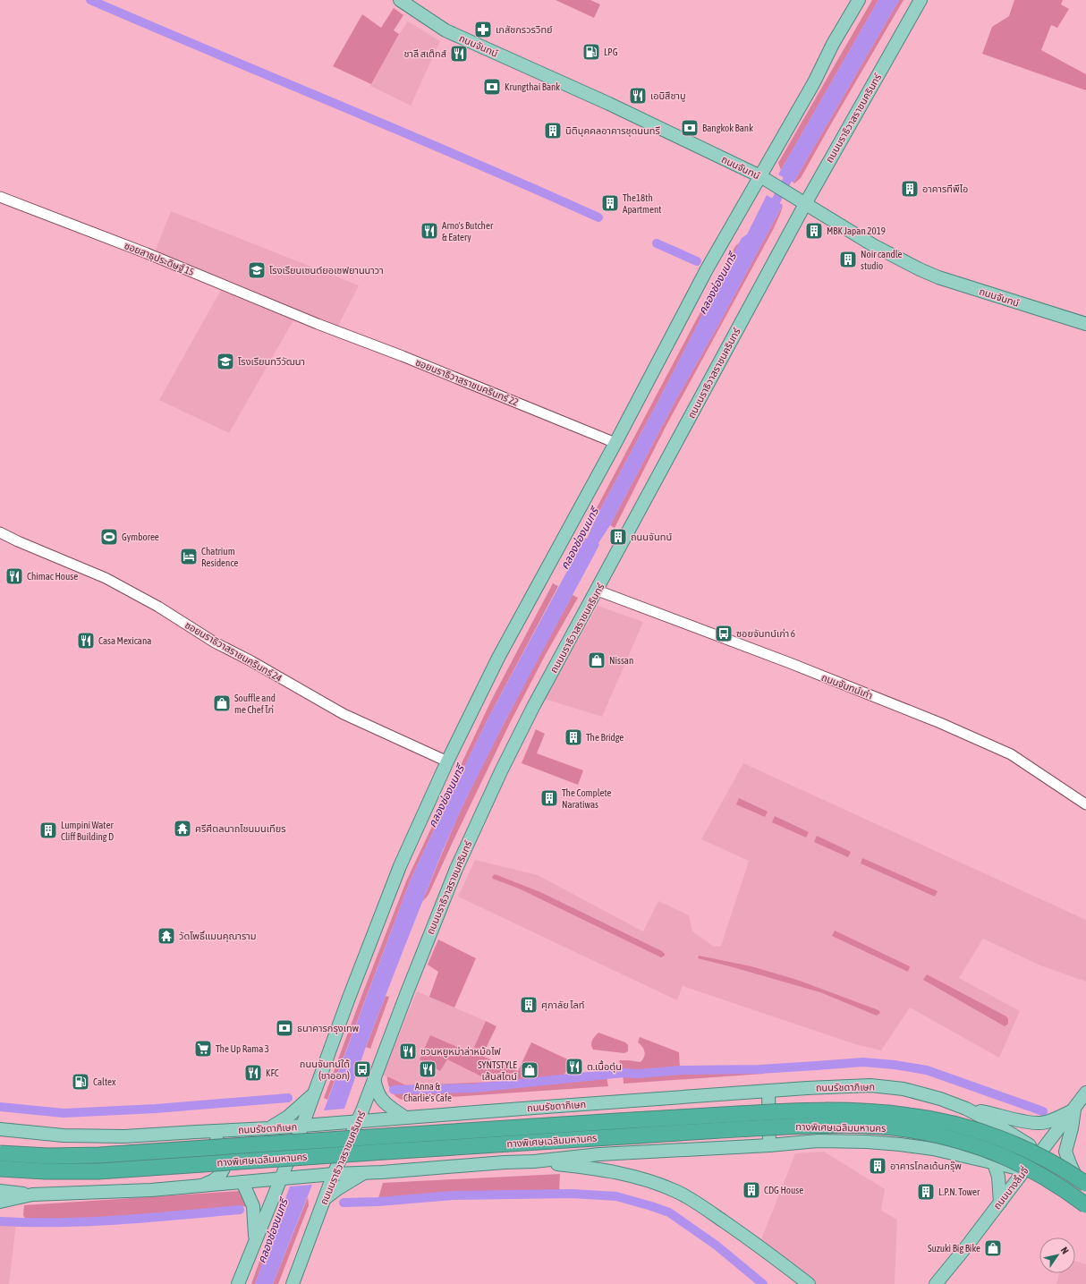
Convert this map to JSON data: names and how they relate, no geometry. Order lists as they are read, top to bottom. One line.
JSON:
{"streets":{"highway":["ทางพิเศษเฉลิมมหานคร"],"main road":["ถนนจันทน์","ถนนนราธิวาสราชนครินทร์","ถนนรัชดาภิเษก","ถนนนางลิ้นจี่"],"street":["ซอยสาธุประดิษฐ์ 15","ซอยนราธิวาสราชนครินทร์ 22","ซอยนราธิวาสราชนครินทร์ 24","ถนนจันทน์เก่า"]},"crossings":[["ถนนจันทน์","ถนนนราธิวาสราชนครินทร์"],["ถนนนราธิวาสราชนครินทร์","ถนนจันทน์เก่า"],["ถนนนราธิวาสราชนครินทร์","ถนนรัชดาภิเษก"],["ซอยสาธุประดิษฐ์ 15","ซอยนราธิวาสราชนครินทร์ 22"],["ถนนรัชดาภิเษก","ทางพิเศษเฉลิมมหานคร"],["ถนนรัชดาภิเษก","ถนนนางลิ้นจี่"]],"water":["คลองช่องนนทรี"],"places":{"pharmacy":["เภสัชกรวรวิทย์"],"fuel station":["LPG","Caltex"],"restaurant":["ชาลี สเต็กส์","เอบิสึชาบู","Arno's Butcher & Eatery","Chimac House","Casa Mexicana","ชวนหยูหม่าล่าหม้อไฟ","ต.เนื้อตุ๋น","Anna & Charlie's Cafe","KFC"],"bank":["Krungthai Bank","Bangkok Bank","ธนาคารกรุงเทพ"],"building":["นิติบุคคลอาคารชุดนนทรี","อาคารทีพีไอ","The18th Apartment","MBK Japan 2019","Noir candle studio","ถนนจันทน์","The Bridge","The Complete Naratiwas","Lumpini Water Cliff Building D","ศุภาลัย ไลท์","อาคารโกลเด้นกรุ๊พ","CDG House","L.P.N. Tower"],"school or university":["โรงเรียนเซนต์ยอเซฟยานนาวา","โรงเรียนทวีวัฒนา"],"sports":["Gymboree"],"hotel":["Chatrium Residence"],"bus stop":["ซอยจันทน์เก่า 6","ถนนจันทน์ใต้ (ขาออก)"],"shop":["Nissan","Souffle and me Chef ไก่","SYNTSTYLE เส้นสไตน์","Suzuki Big Bike"],"temple":["ศรีศีตลนาถไชนมนเทียร","วัดโพธิ์แมนคุณาราม"],"supermarket":["The Up Rama 3"]},"north":"top right"}
